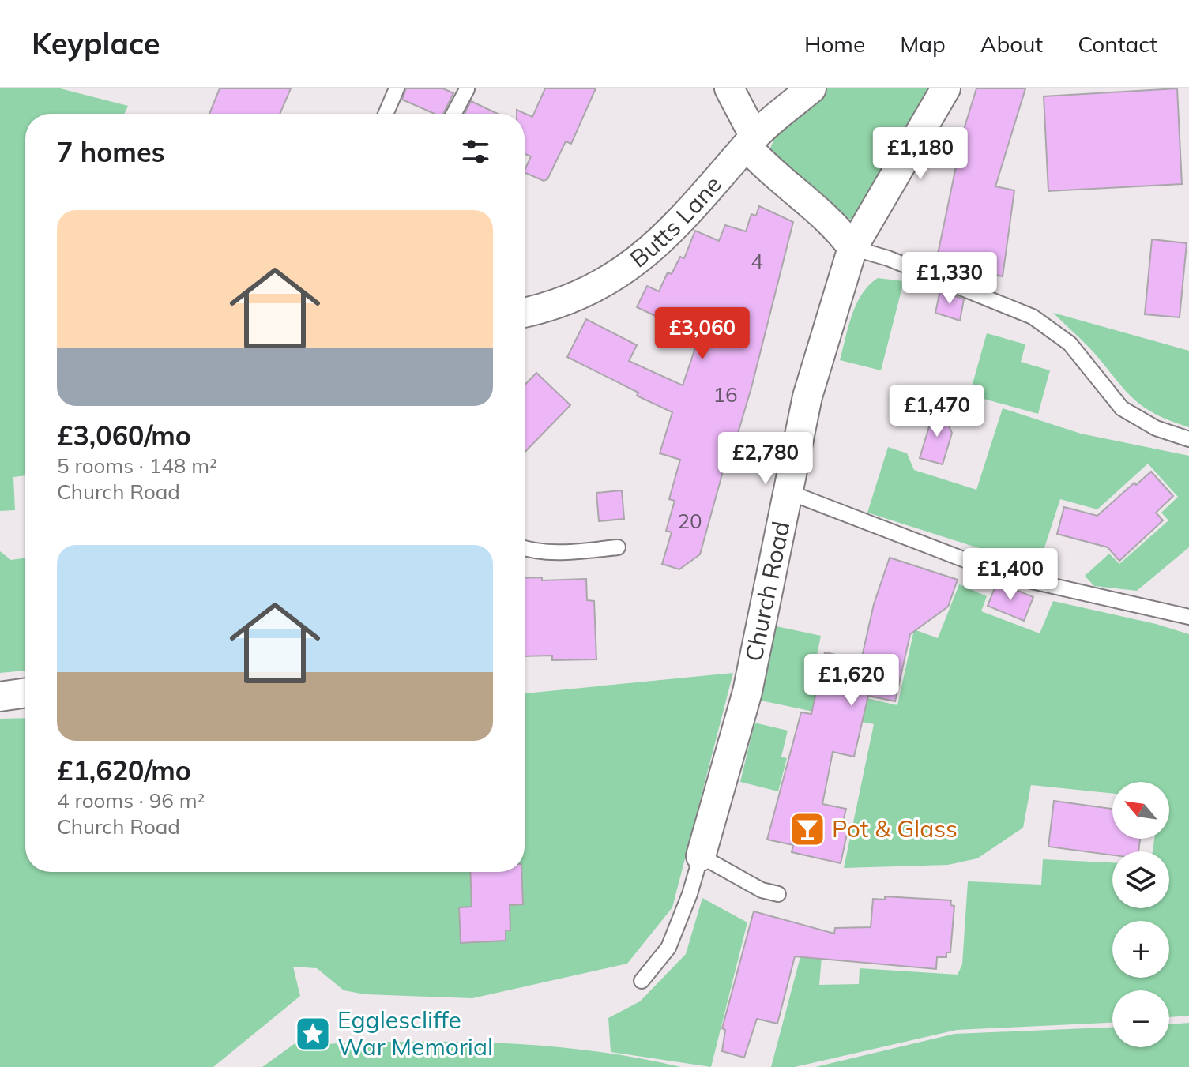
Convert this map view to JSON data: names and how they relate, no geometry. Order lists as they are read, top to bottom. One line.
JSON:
{"streets":{"street":["Butts Lane","Church Road"]},"places":{"bar":["Pot & Glass"],"place":["Egglescliffe War Memorial"]},"house_numbers":["4","16","20"],"north":"top left","page":{"header":"Keyplace","nav":["Home","Map","About","Contact"],"heading":"7 homes","price":["£1,180","£1,330","£3,060","£1,470","£2,780","£1,400","£1,620"],"list":[{"name":"£3,060/mo","note":"5 rooms · 148 m² · Church Road"},{"name":"£1,620/mo","note":"4 rooms · 96 m² · Church Road"}],"map_buttons":["+","−"]}}
